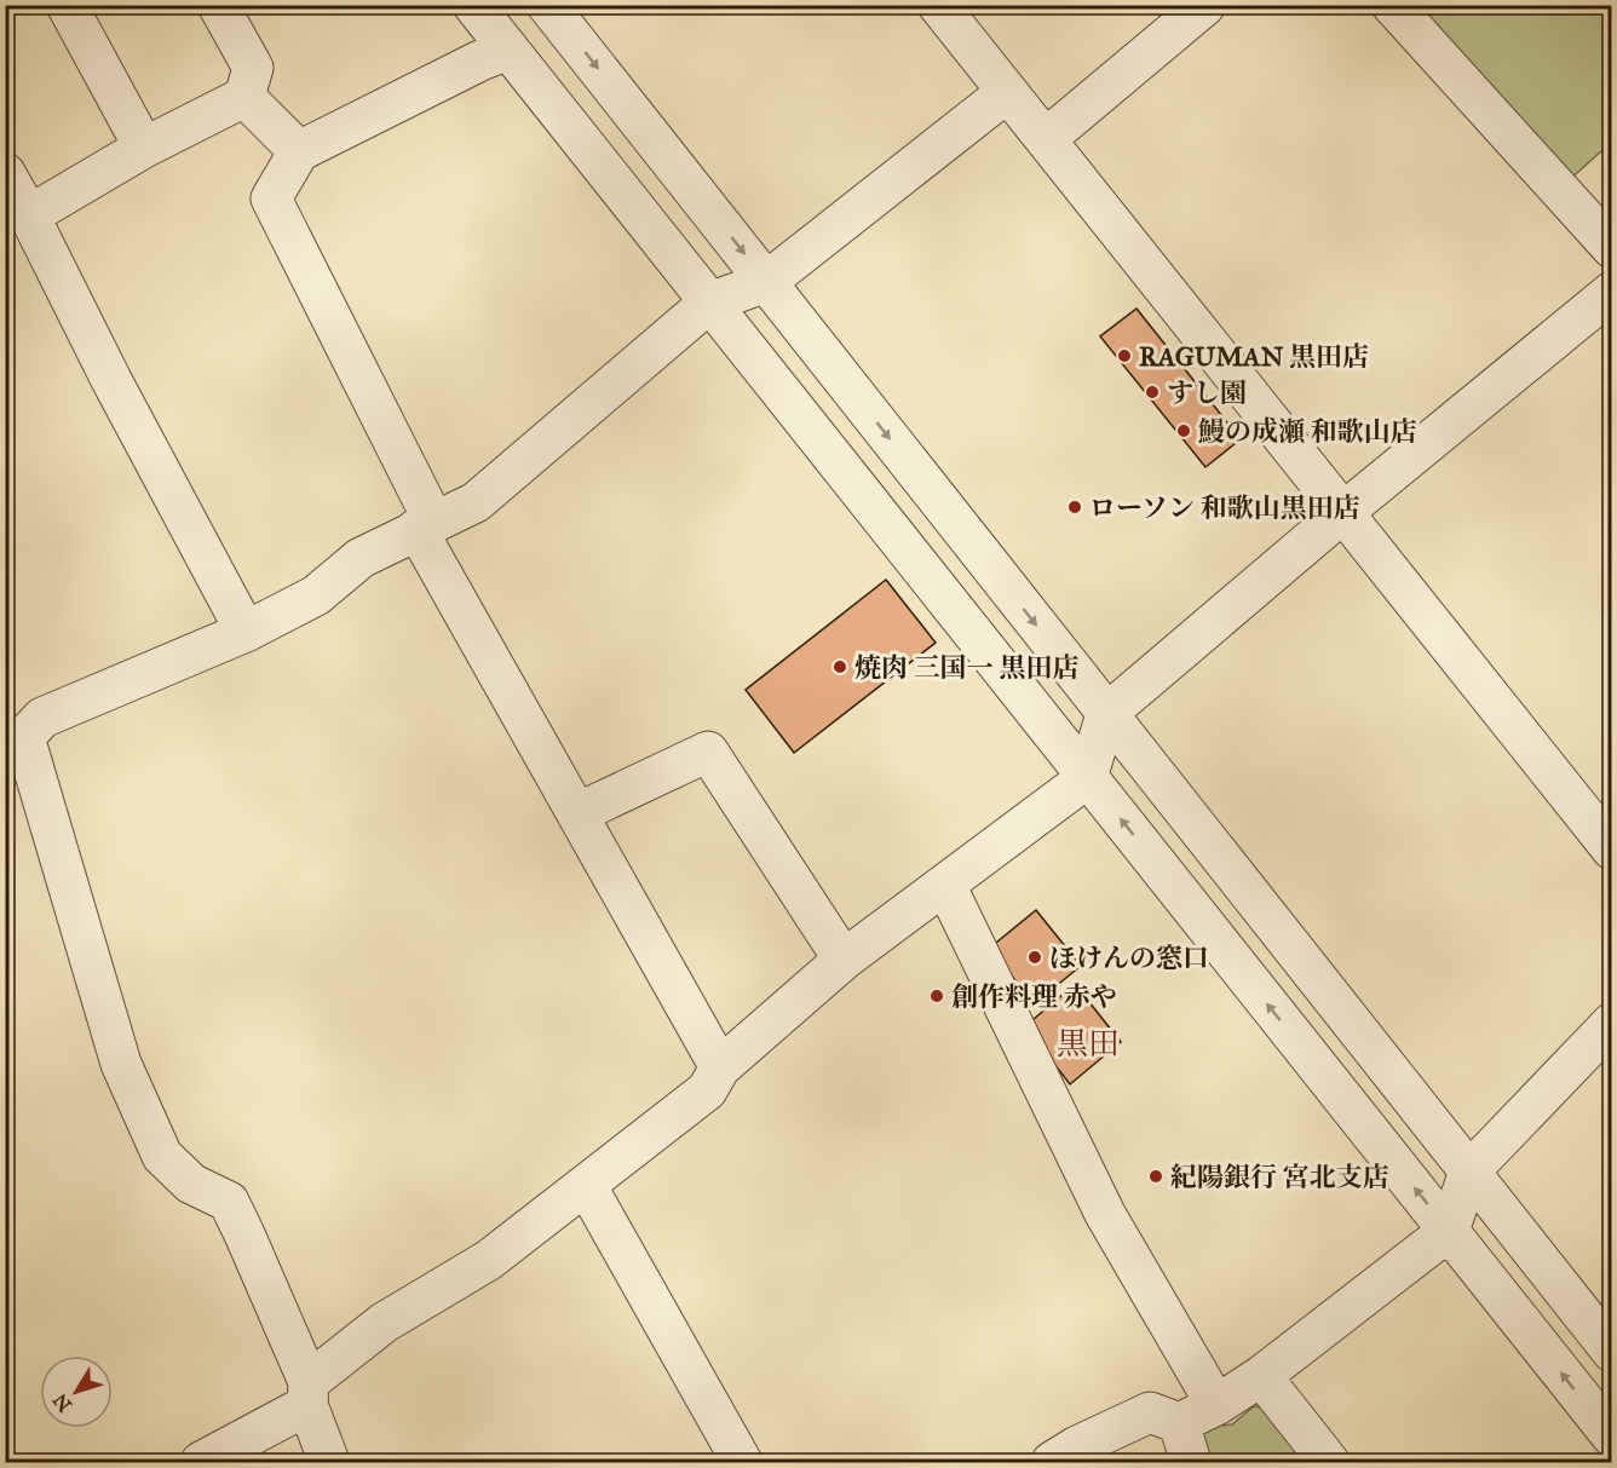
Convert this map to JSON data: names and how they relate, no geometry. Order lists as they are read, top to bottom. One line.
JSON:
{"districts":["黒田"],"places":["RAGUMAN 黒田店","すし園","鰻の成瀬 和歌山店","ローソン 和歌山黒田店","焼肉 三国一 黒田店","ほけんの窓口","創作料理 赤や","紀陽銀行 宮北支店"],"north":"bottom left"}
